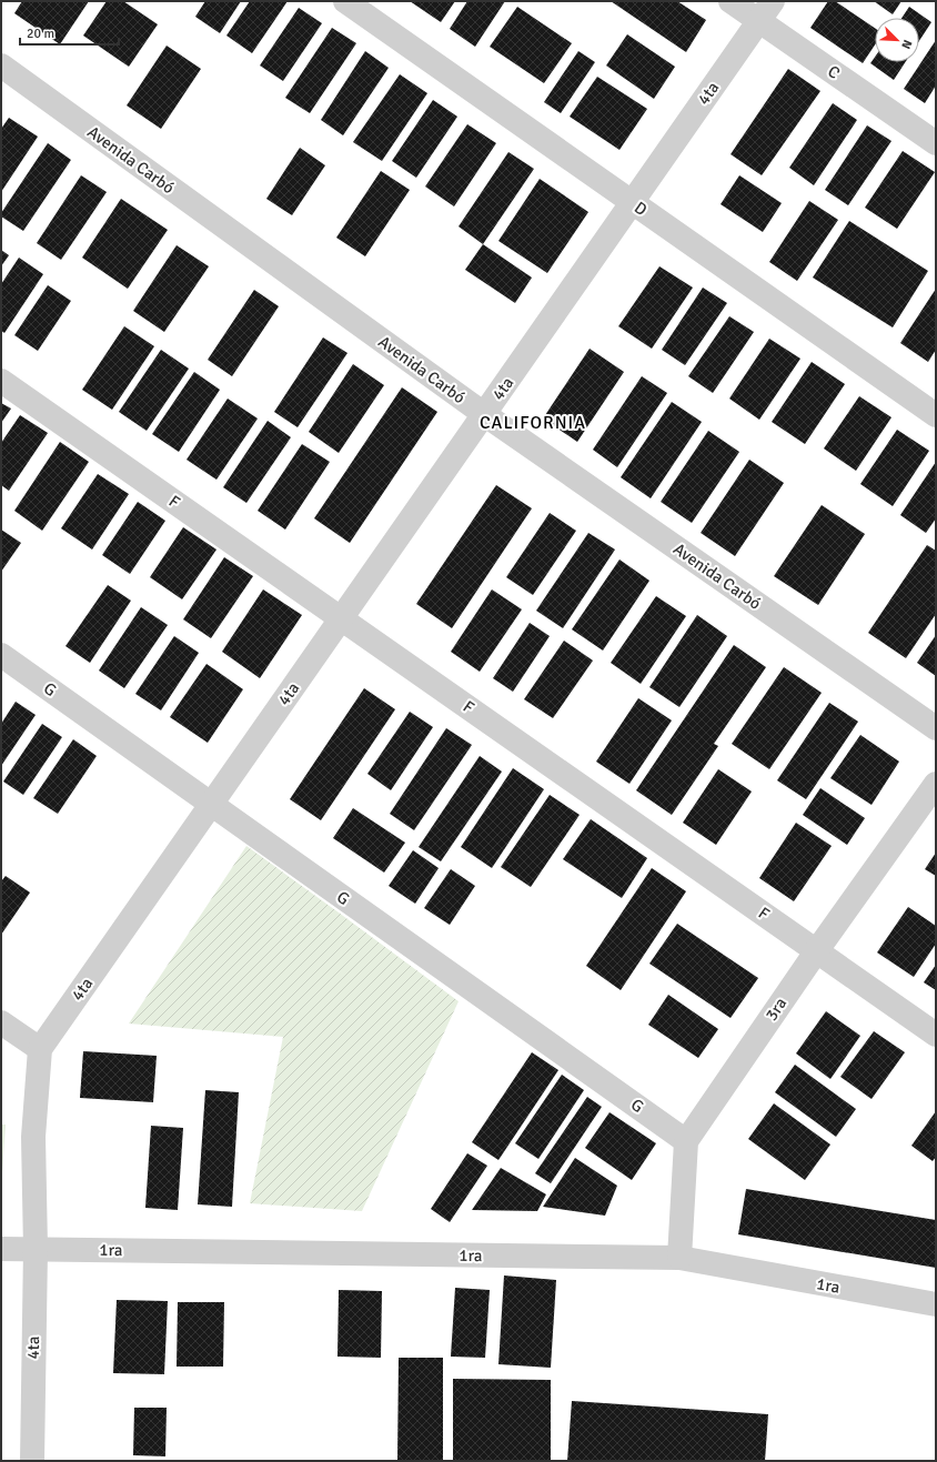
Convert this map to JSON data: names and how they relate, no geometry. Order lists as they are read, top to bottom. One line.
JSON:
{"streets":{"street":["C","4ta","Avenida Carbó","D","F","G","3ra","1ra"]},"crossings":[["C","4ta"],["4ta","Avenida Carbó"],["4ta","D"],["4ta","F"],["4ta","G"],["4ta","1ra"],["F","3ra"],["G","3ra"]],"districts":["CALIFORNIA"],"scale_bar":"20 m","north":"bottom right"}
